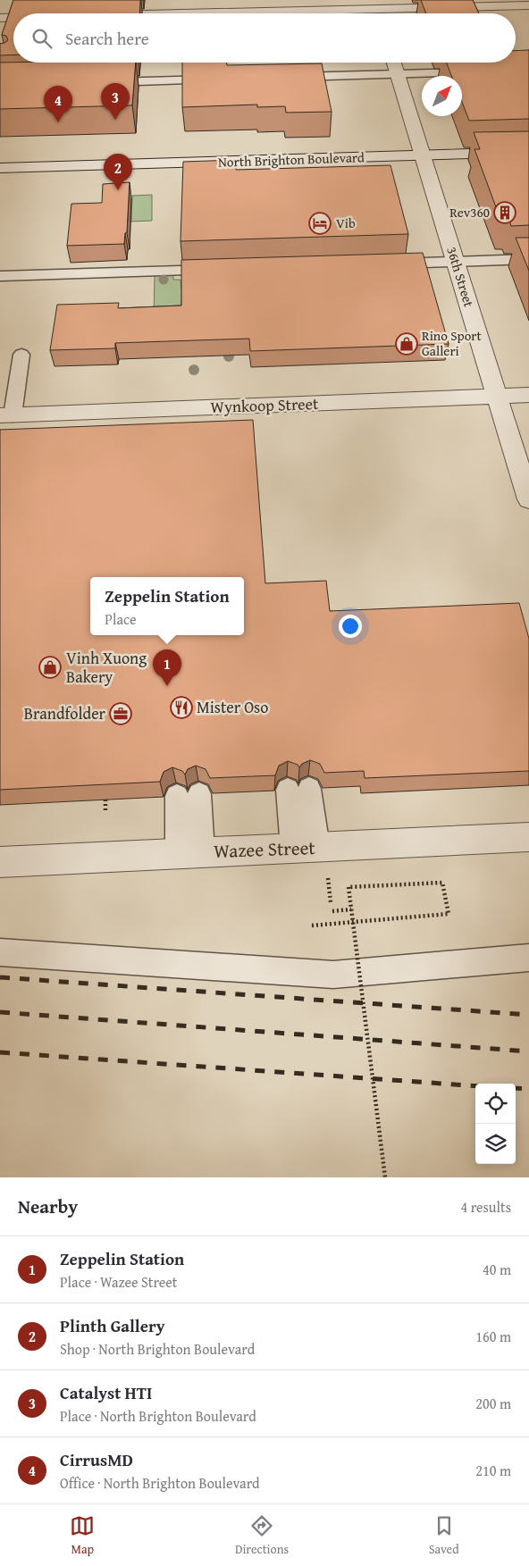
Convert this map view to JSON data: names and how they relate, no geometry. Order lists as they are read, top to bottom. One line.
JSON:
{"streets":{"street":["North Brighton Boulevard","36th Street","Wynkoop Street","Wazee Street"]},"crossings":[["North Brighton Boulevard","36th Street"],["36th Street","Wynkoop Street"]],"places":{"building":["Rev360"],"hotel":["Vib"],"shop":["Rino Sport Galleri","Vinh Xuong Bakery"],"restaurant":["Mister Oso"],"office":["Brandfolder"]},"north":"top right","page":{"search":"Search here","pins":["3","4","2","1"],"popup":["Zeppelin Station","Place"],"heading":["Nearby","4 results"],"list":[{"mark":"1","name":"Zeppelin Station","note":"Place · Wazee Street","value":"40 m"},{"mark":"2","name":"Plinth Gallery","note":"Shop · North Brighton Boulevard","value":"160 m"},{"mark":"3","name":"Catalyst HTI","note":"Place · North Brighton Boulevard","value":"200 m"},{"mark":"4","name":"CirrusMD","note":"Office · North Brighton Boulevard","value":"210 m"}],"nav":["Map","Directions","Saved"]}}
